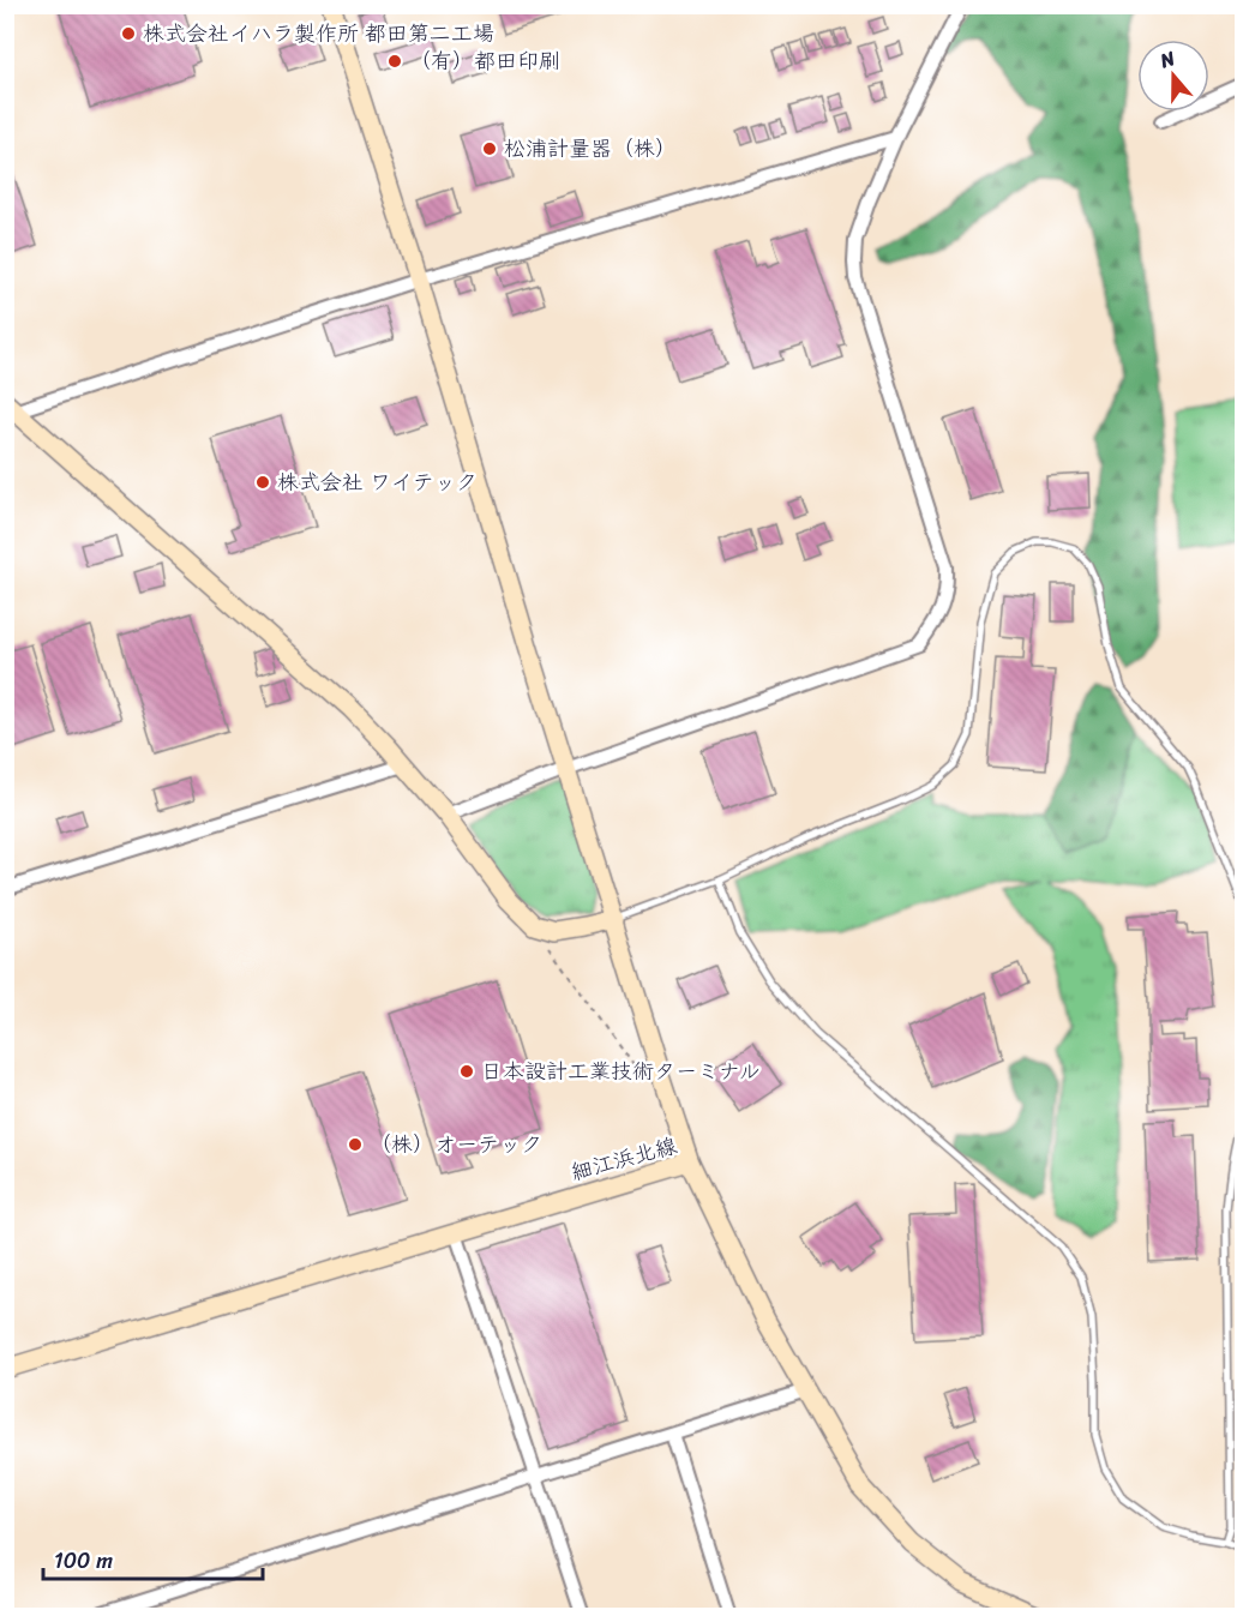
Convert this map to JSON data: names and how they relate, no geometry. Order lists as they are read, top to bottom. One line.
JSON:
{"streets":{"street":["細江浜北線"]},"places":["株式会社イハラ製作所 都田第二工場","（有）都田印刷","松浦計量器（株）","株式会社 ワイテック","日本設計工業技術ターミナル","（株）オーテック"],"scale_bar":"100 m","north":"top"}
